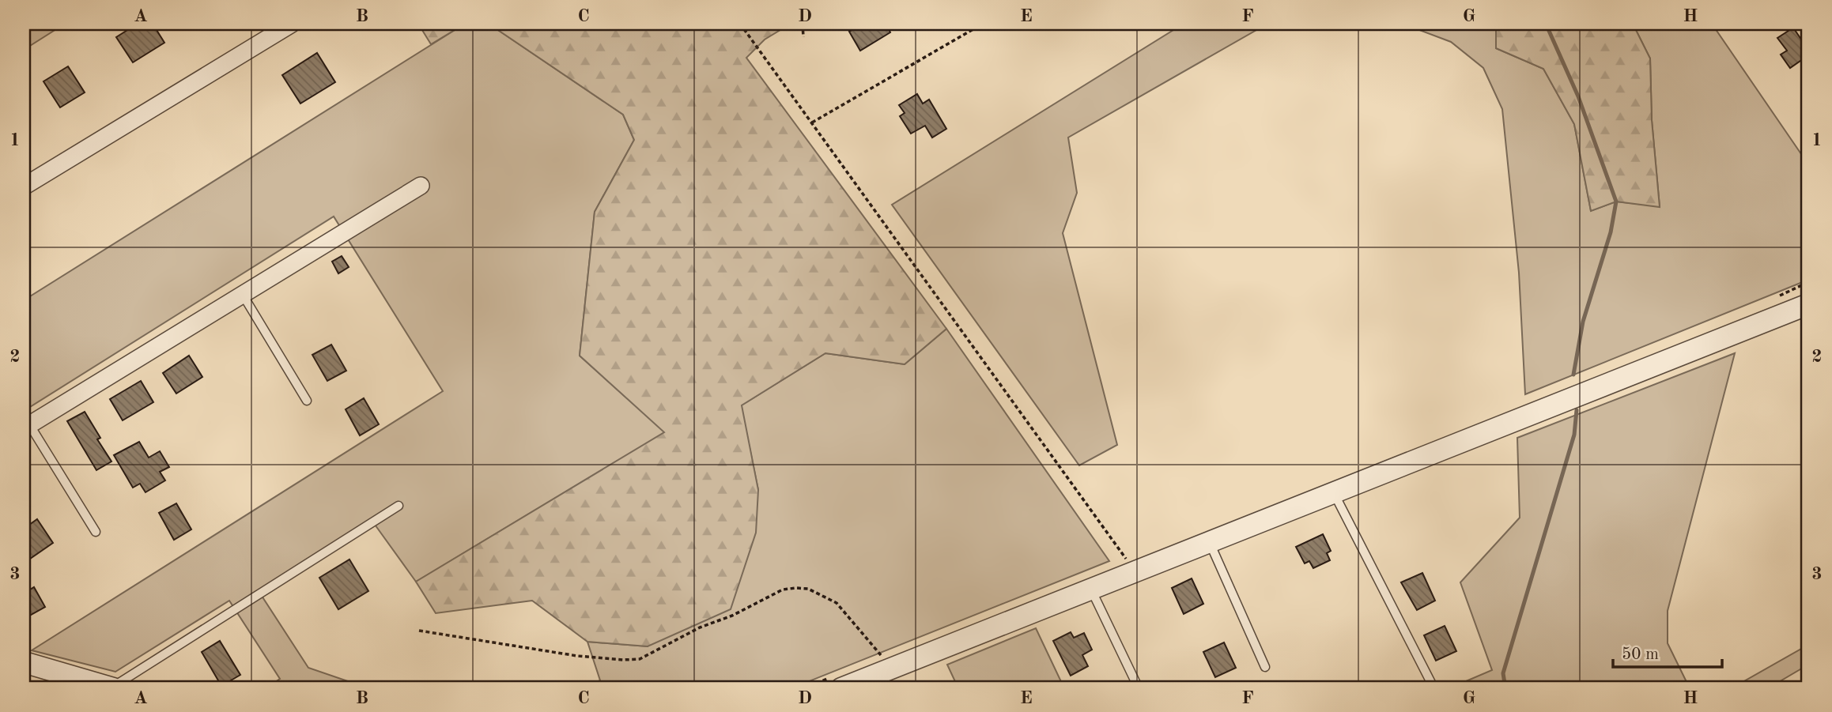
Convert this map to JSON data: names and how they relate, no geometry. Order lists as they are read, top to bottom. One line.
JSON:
{"scale_bar":"50 m","grid":{"columns":["A","B","C","D","E","F","G","H"],"rows":["1","2","3"]}}
